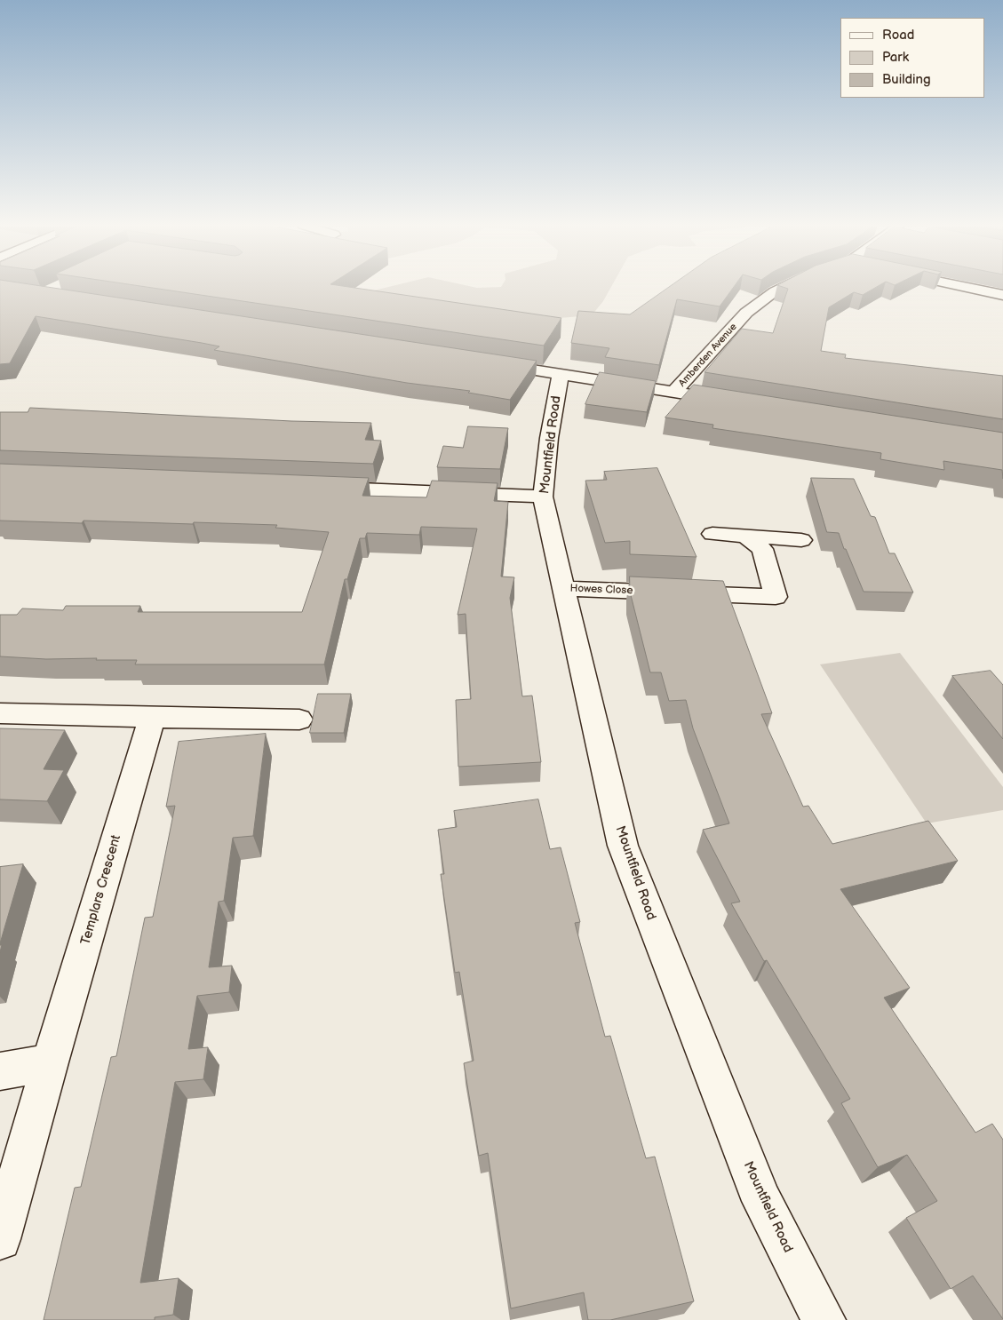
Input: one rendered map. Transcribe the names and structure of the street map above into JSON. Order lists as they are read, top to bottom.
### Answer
{
  "streets": {
    "street": [
      "Amberden Avenue",
      "Mountfield Road",
      "Howes Close",
      "Templars Crescent"
    ]
  },
  "crossings": [
    ["Mountfield Road", "Howes Close"]
  ],
  "legend": ["Road", "Park", "Building"]
}
